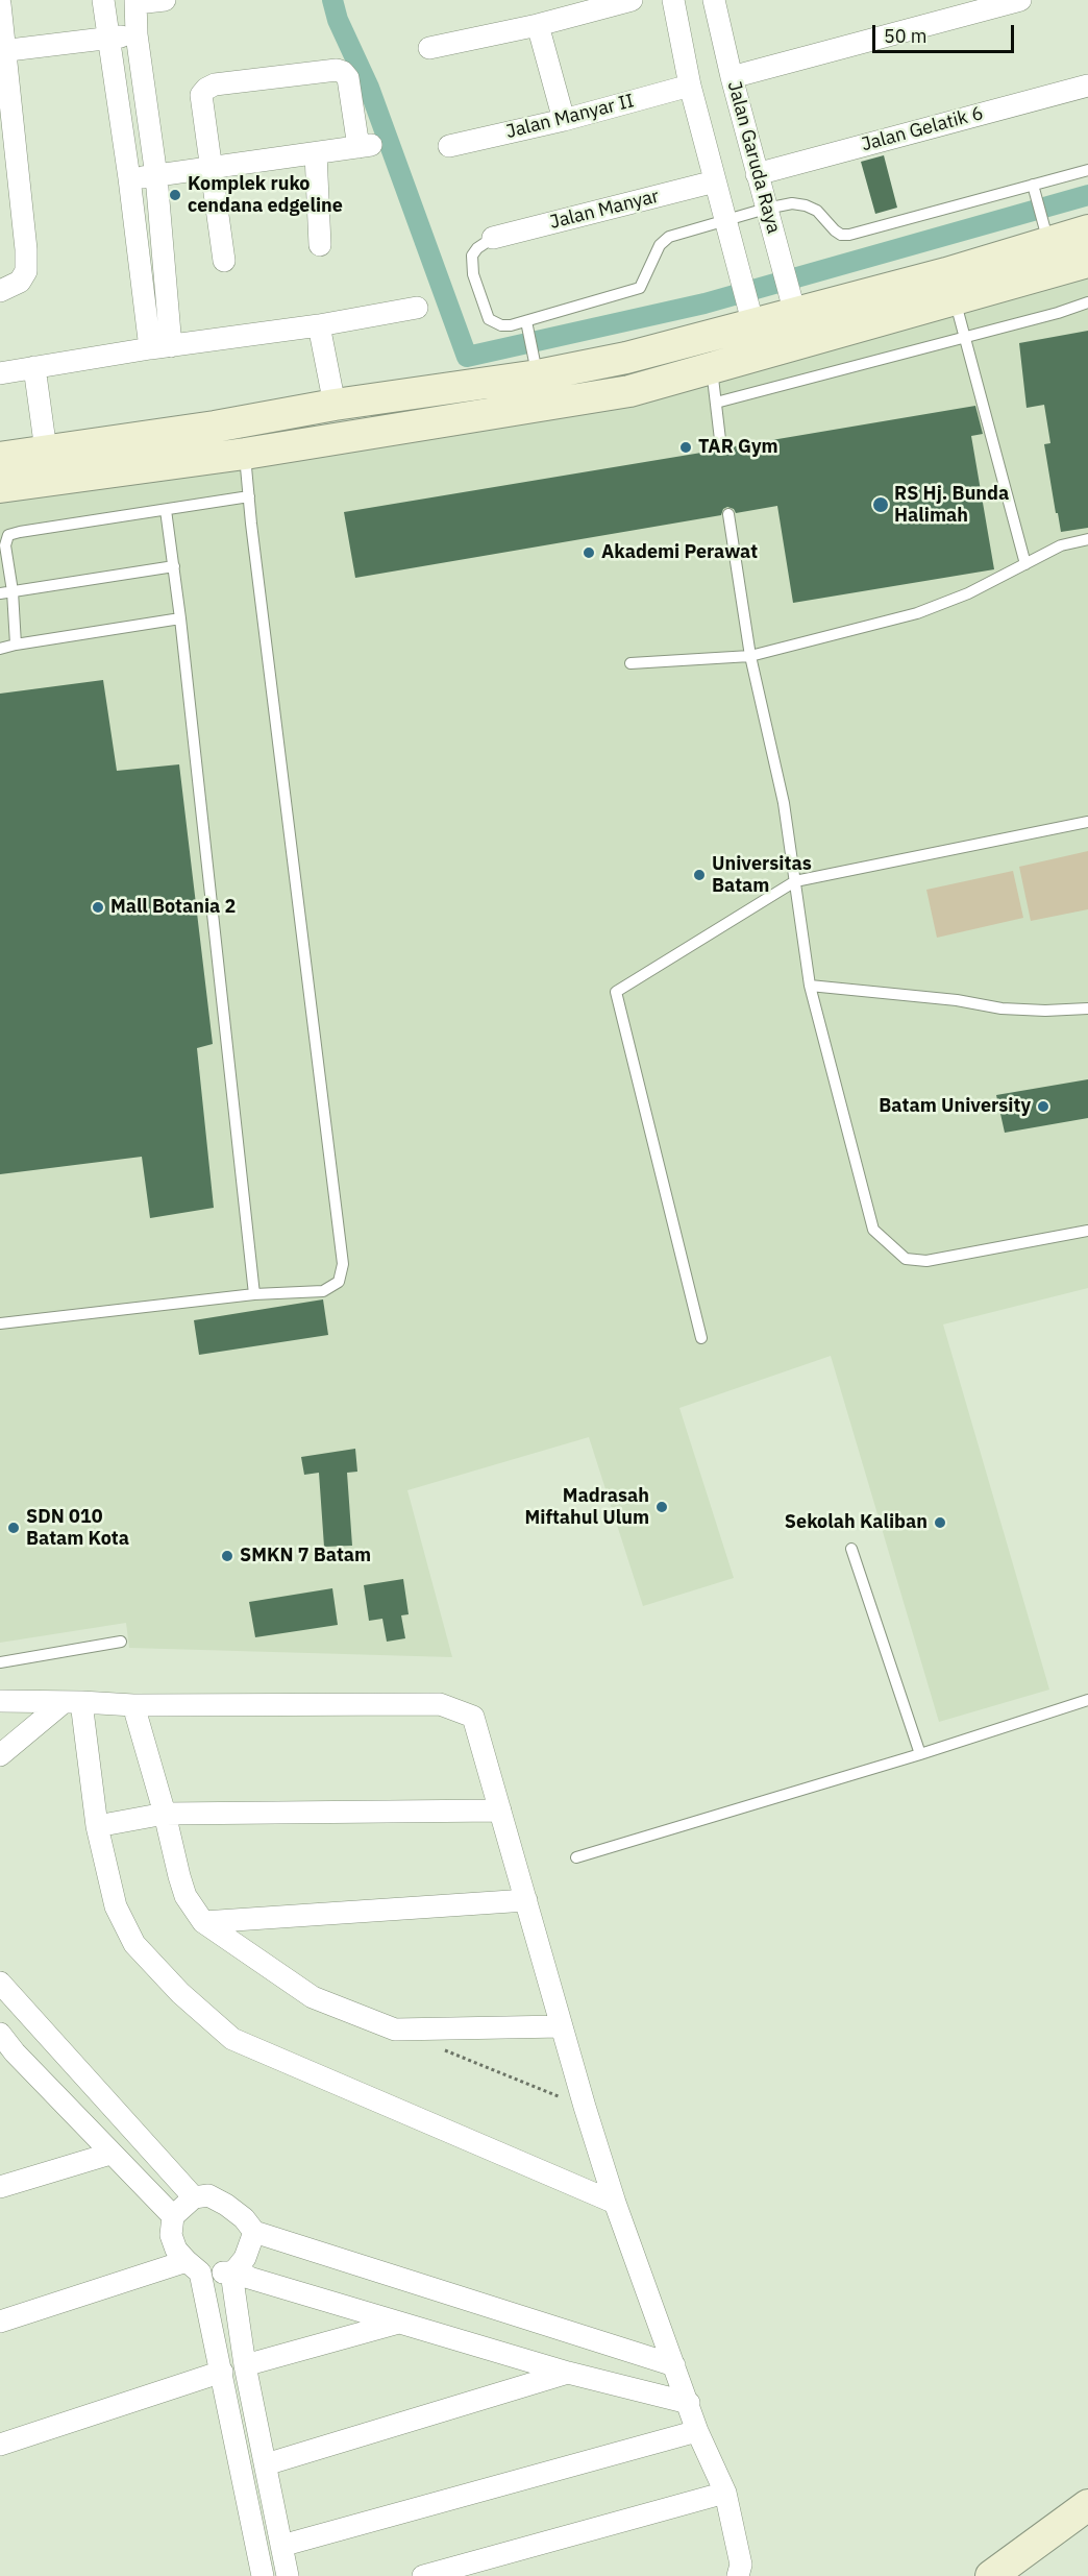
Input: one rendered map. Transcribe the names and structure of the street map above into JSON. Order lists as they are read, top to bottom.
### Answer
{
  "streets": {
    "street": [
      "Jalan Manyar II",
      "Jalan Gelatik 6",
      "Jalan Garuda Raya",
      "Jalan Manyar"
    ]
  },
  "crossings": [
    ["Jalan Gelatik 6", "Jalan Garuda Raya"]
  ],
  "places": [
    "Komplek ruko cendana edgeline",
    "TAR Gym",
    "RS Hj. Bunda Halimah",
    "Akademi Perawat",
    "Universitas Batam",
    "Mall Botania 2",
    "Batam University",
    "Madrasah Miftahul Ulum",
    "Sekolah Kaliban",
    "SDN 010 Batam Kota",
    "SMKN 7 Batam"
  ],
  "scale_bar": "50 m"
}
